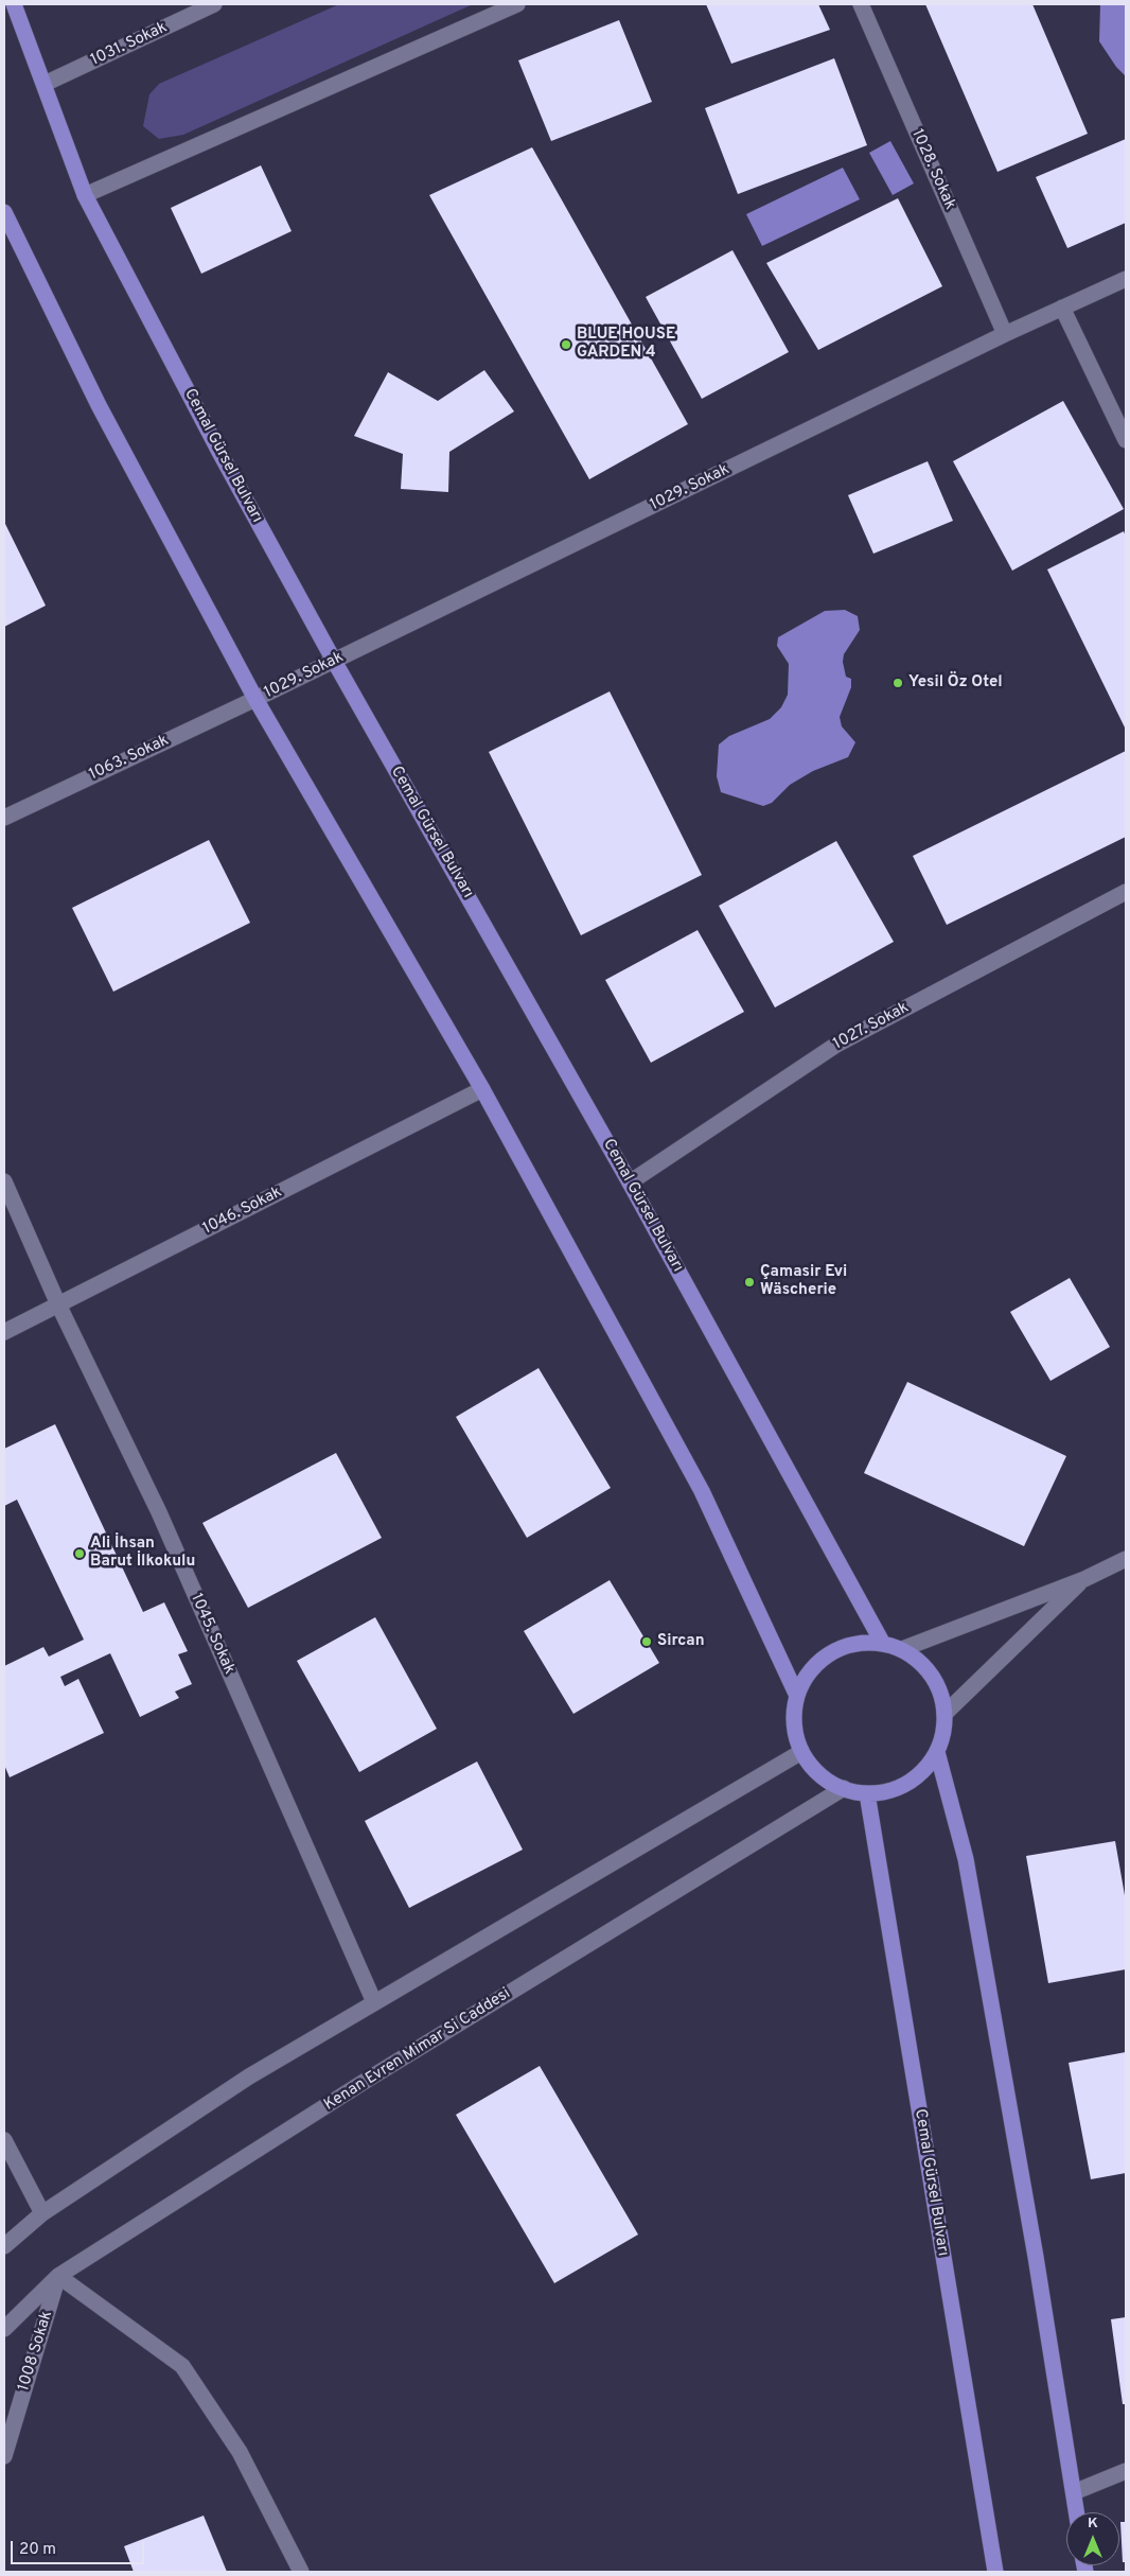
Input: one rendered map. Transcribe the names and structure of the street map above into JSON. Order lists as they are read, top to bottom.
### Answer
{
  "streets": {
    "main road": ["Cemal Gürsel Bulvarı"],
    "street": [
      "1031. Sokak",
      "1028. Sokak",
      "1029. Sokak",
      "1063. Sokak",
      "1027. Sokak",
      "1046. Sokak",
      "1045. Sokak",
      "Kenan Evren Mimar Si Caddesi",
      "1008 Sokak"
    ]
  },
  "crossings": [
    ["1031. Sokak", "Cemal Gürsel Bulvarı"],
    ["1028. Sokak", "1029. Sokak"],
    ["Cemal Gürsel Bulvarı", "1029. Sokak"],
    ["Cemal Gürsel Bulvarı", "1027. Sokak"],
    ["Cemal Gürsel Bulvarı", "Kenan Evren Mimar Si Caddesi"],
    ["1029. Sokak", "1063. Sokak"],
    ["1046. Sokak", "1045. Sokak"],
    ["Kenan Evren Mimar Si Caddesi", "1008 Sokak"]
  ],
  "places": [
    "BLUE HOUSE GARDEN 4",
    "Yesil Öz Otel",
    "Çamasir Evi Wäscherie",
    "Ali İhsan Barut İlkokulu",
    "Sircan"
  ],
  "scale_bar": "20 m",
  "north": "top"
}
